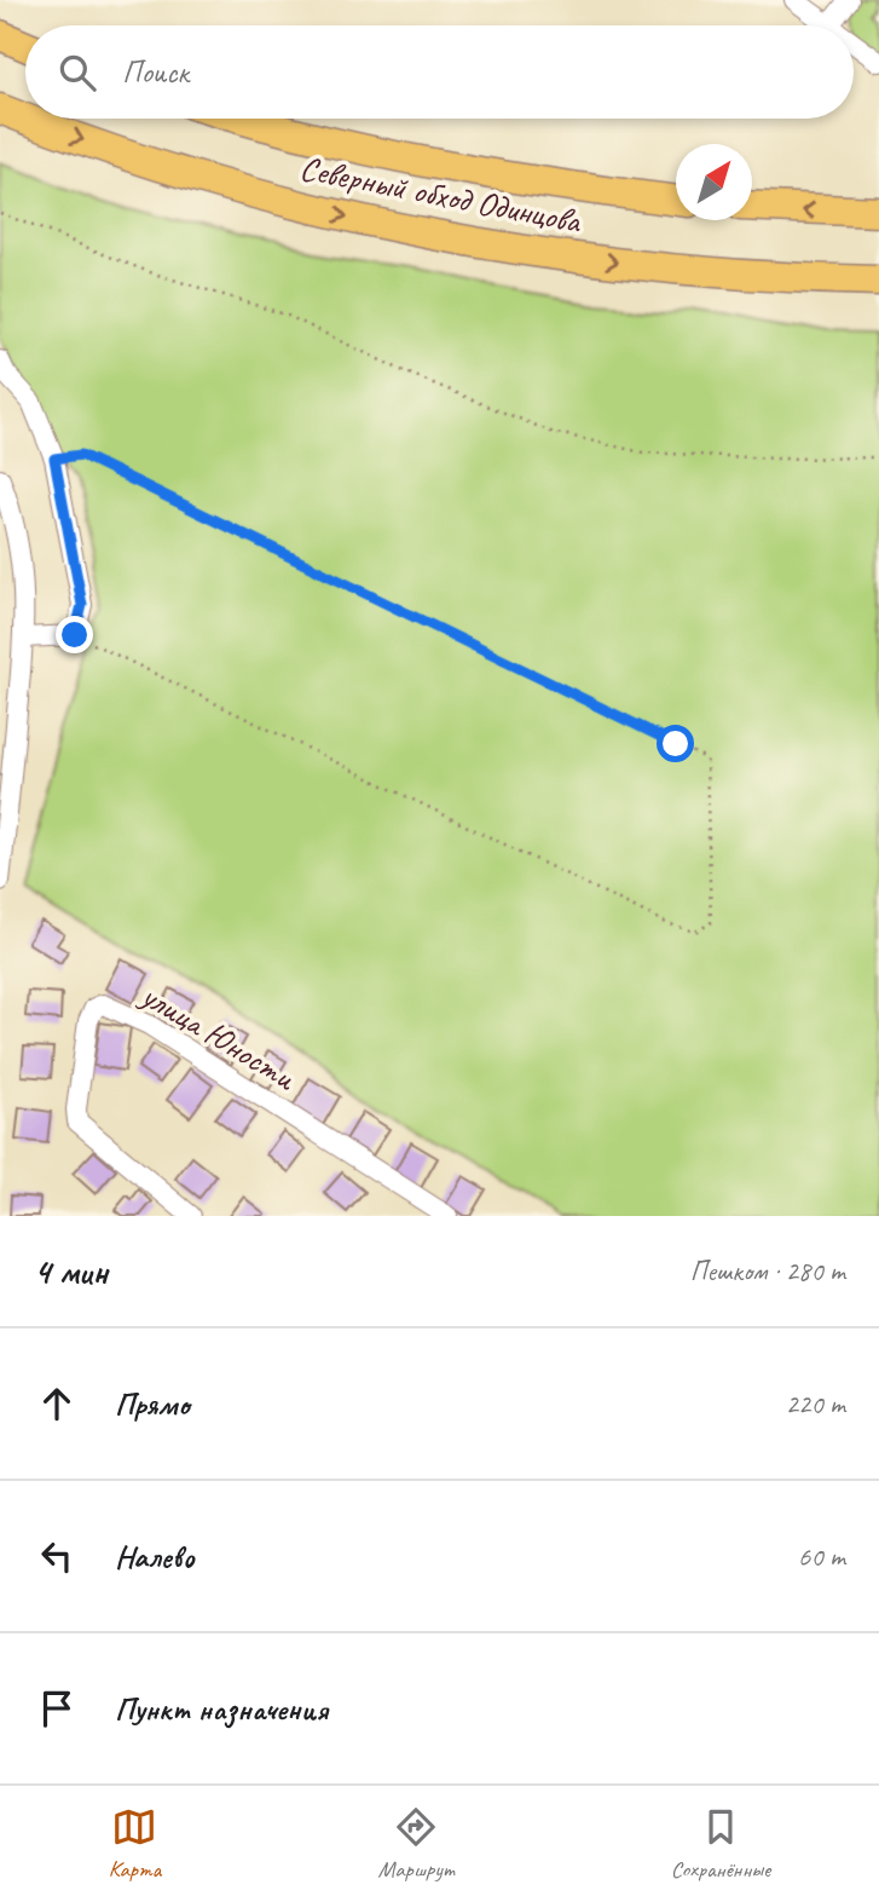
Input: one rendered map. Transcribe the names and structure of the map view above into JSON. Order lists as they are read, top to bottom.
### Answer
{
  "streets": {
    "highway": ["Северный обход Одинцова"],
    "street": ["улица Юности"]
  },
  "north": "top right",
  "page": {
    "search": "Поиск",
    "heading": ["4 мин", "Пешком · 280 m"],
    "list": [
      ["Прямо", "220 m"],
      ["Налево", "60 m"],
      "Пункт назначения"
    ],
    "nav": ["Карта", "Маршрут", "Сохранённые"]
  }
}
